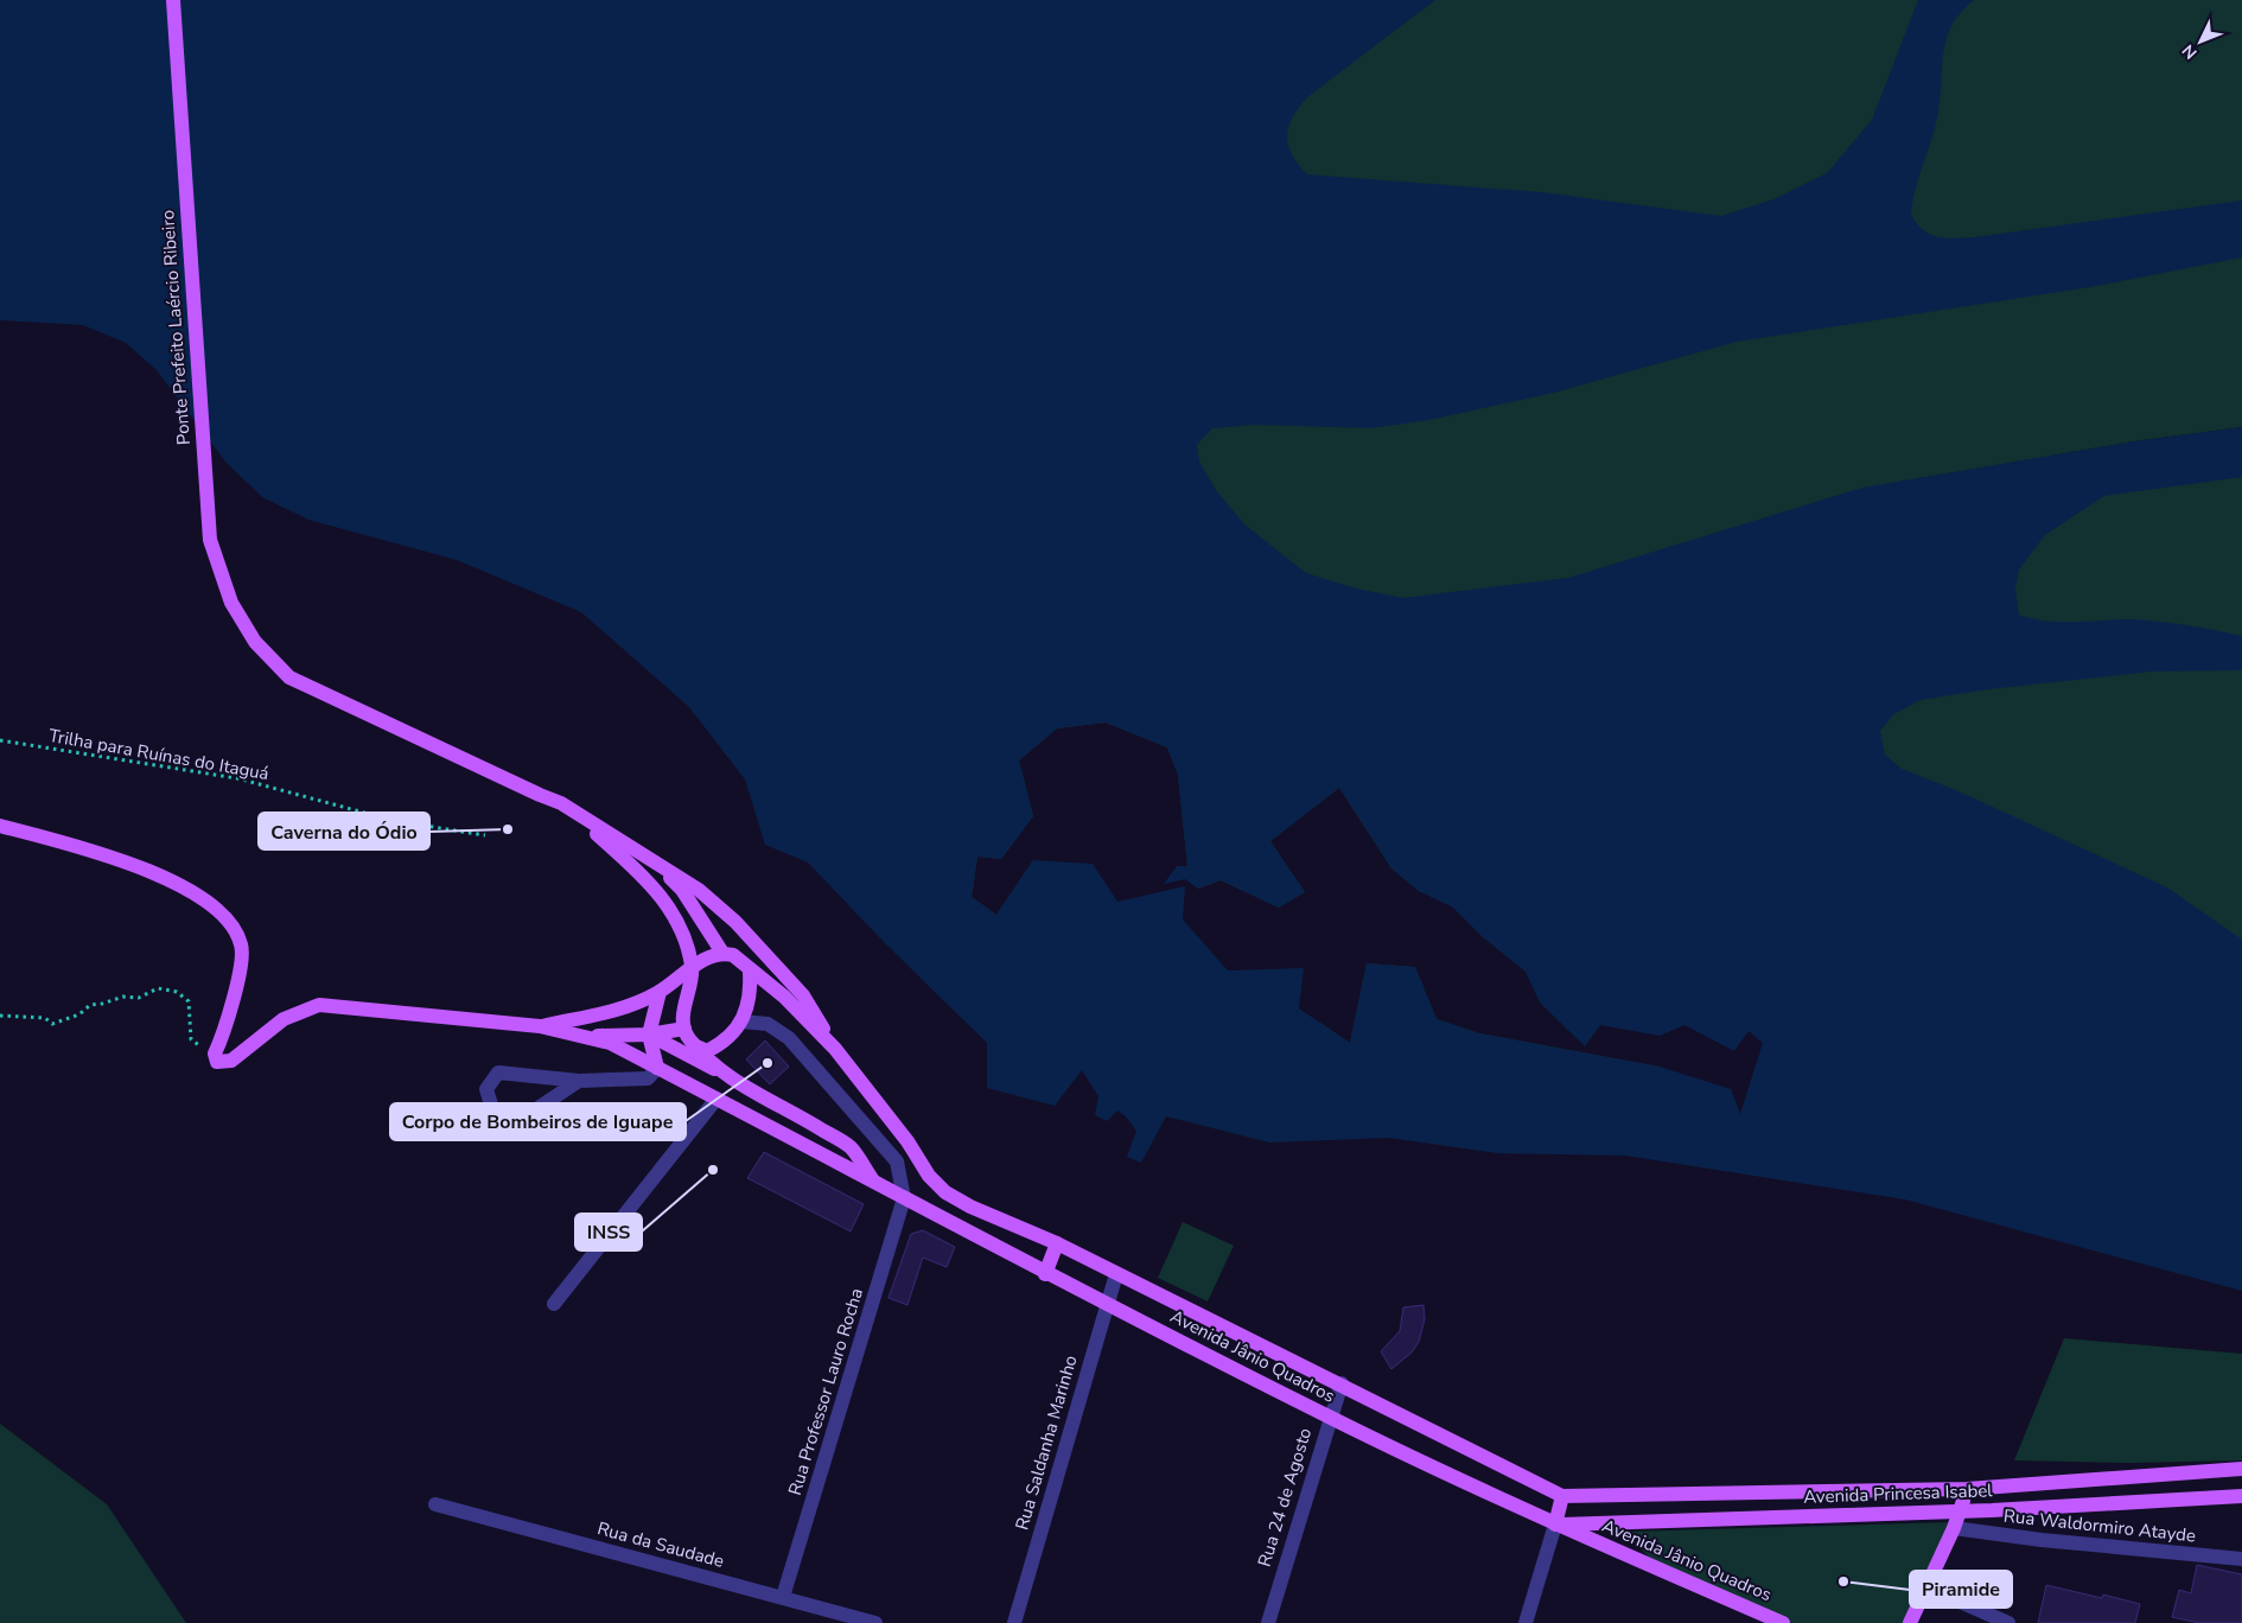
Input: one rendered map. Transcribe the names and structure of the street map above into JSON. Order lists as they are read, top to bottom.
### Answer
{
  "streets": {
    "main road": ["Ponte Prefeito Laércio Ribeiro", "Avenida Jânio Quadros", "Avenida Princesa Isabel"],
    "street": [
      "Rua Professor Lauro Rocha",
      "Rua Saldanha Marinho",
      "Rua 24 de Agosto",
      "Rua Waldormiro Atayde",
      "Rua da Saudade"
    ],
    "path": ["Trilha para Ruínas do Itaguá"]
  },
  "crossings": [
    ["Avenida Jânio Quadros", "Rua Professor Lauro Rocha"],
    ["Avenida Jânio Quadros", "Rua Saldanha Marinho"],
    ["Avenida Jânio Quadros", "Avenida Princesa Isabel"],
    ["Avenida Jânio Quadros", "Rua 24 de Agosto"],
    ["Rua Professor Lauro Rocha", "Rua da Saudade"]
  ],
  "places": [
    "Caverna do Ódio",
    "Corpo de Bombeiros de Iguape",
    "INSS",
    "Piramide"
  ],
  "north": "bottom left"
}
